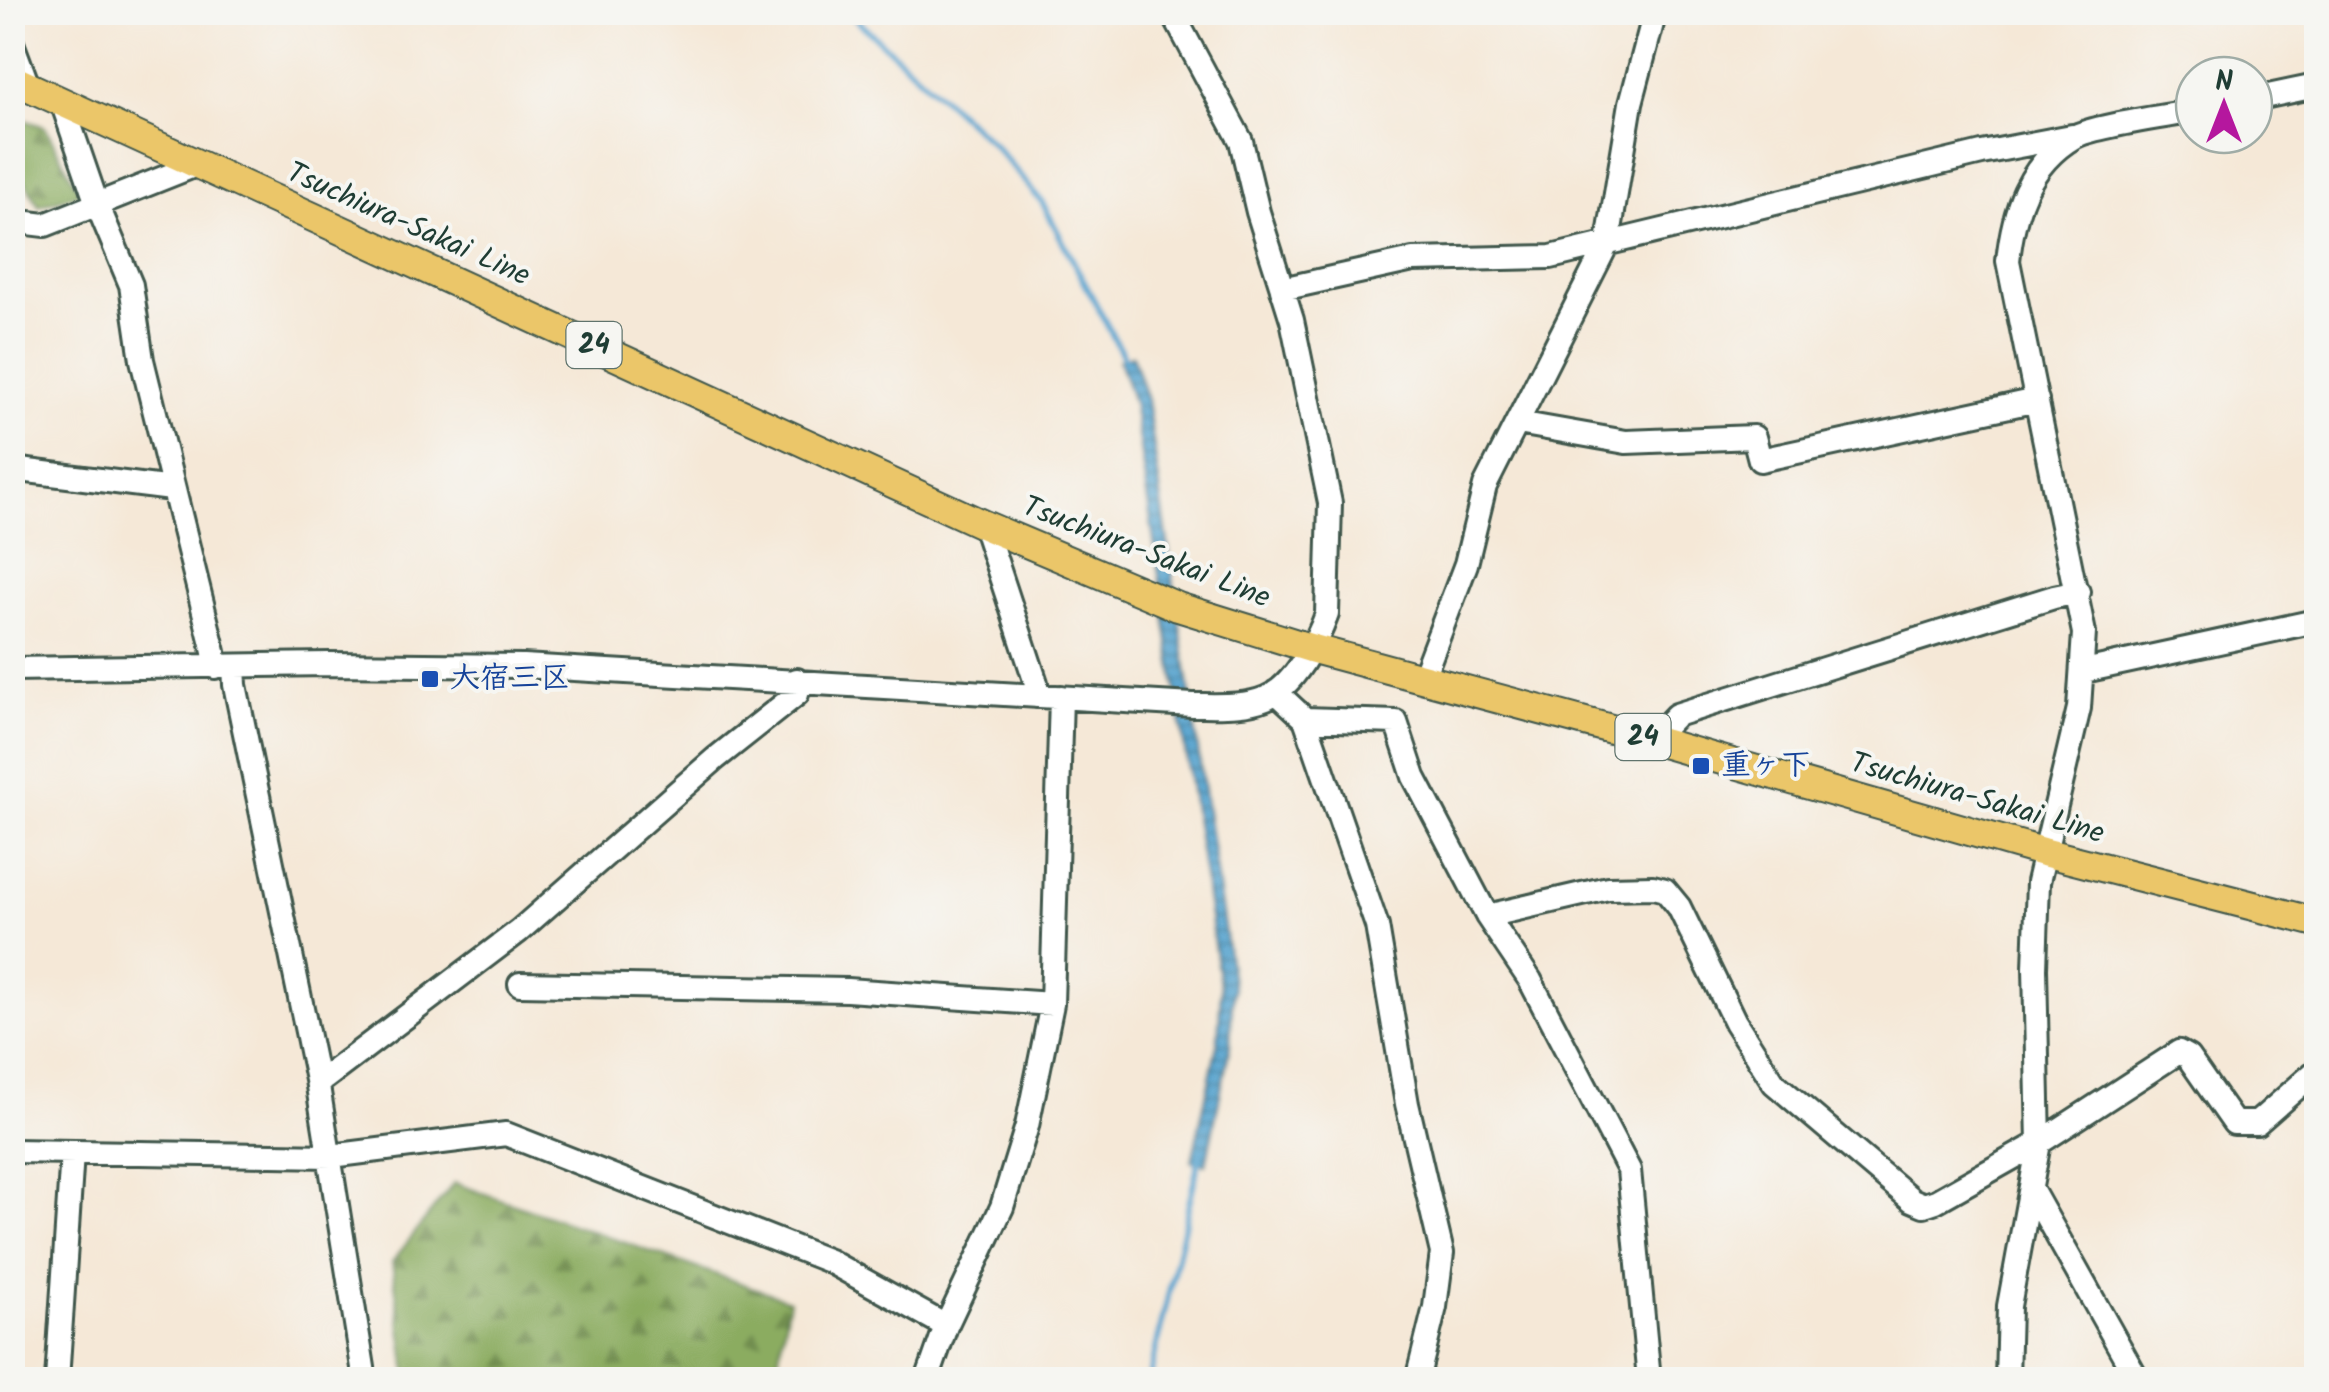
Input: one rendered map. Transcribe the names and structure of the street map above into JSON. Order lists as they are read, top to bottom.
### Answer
{
  "streets": {
    "main road": ["Tsuchiura-Sakai Line", "24"]
  },
  "places": {
    "transit": ["大宿三区", "重ヶ下"]
  },
  "north": "top"
}
